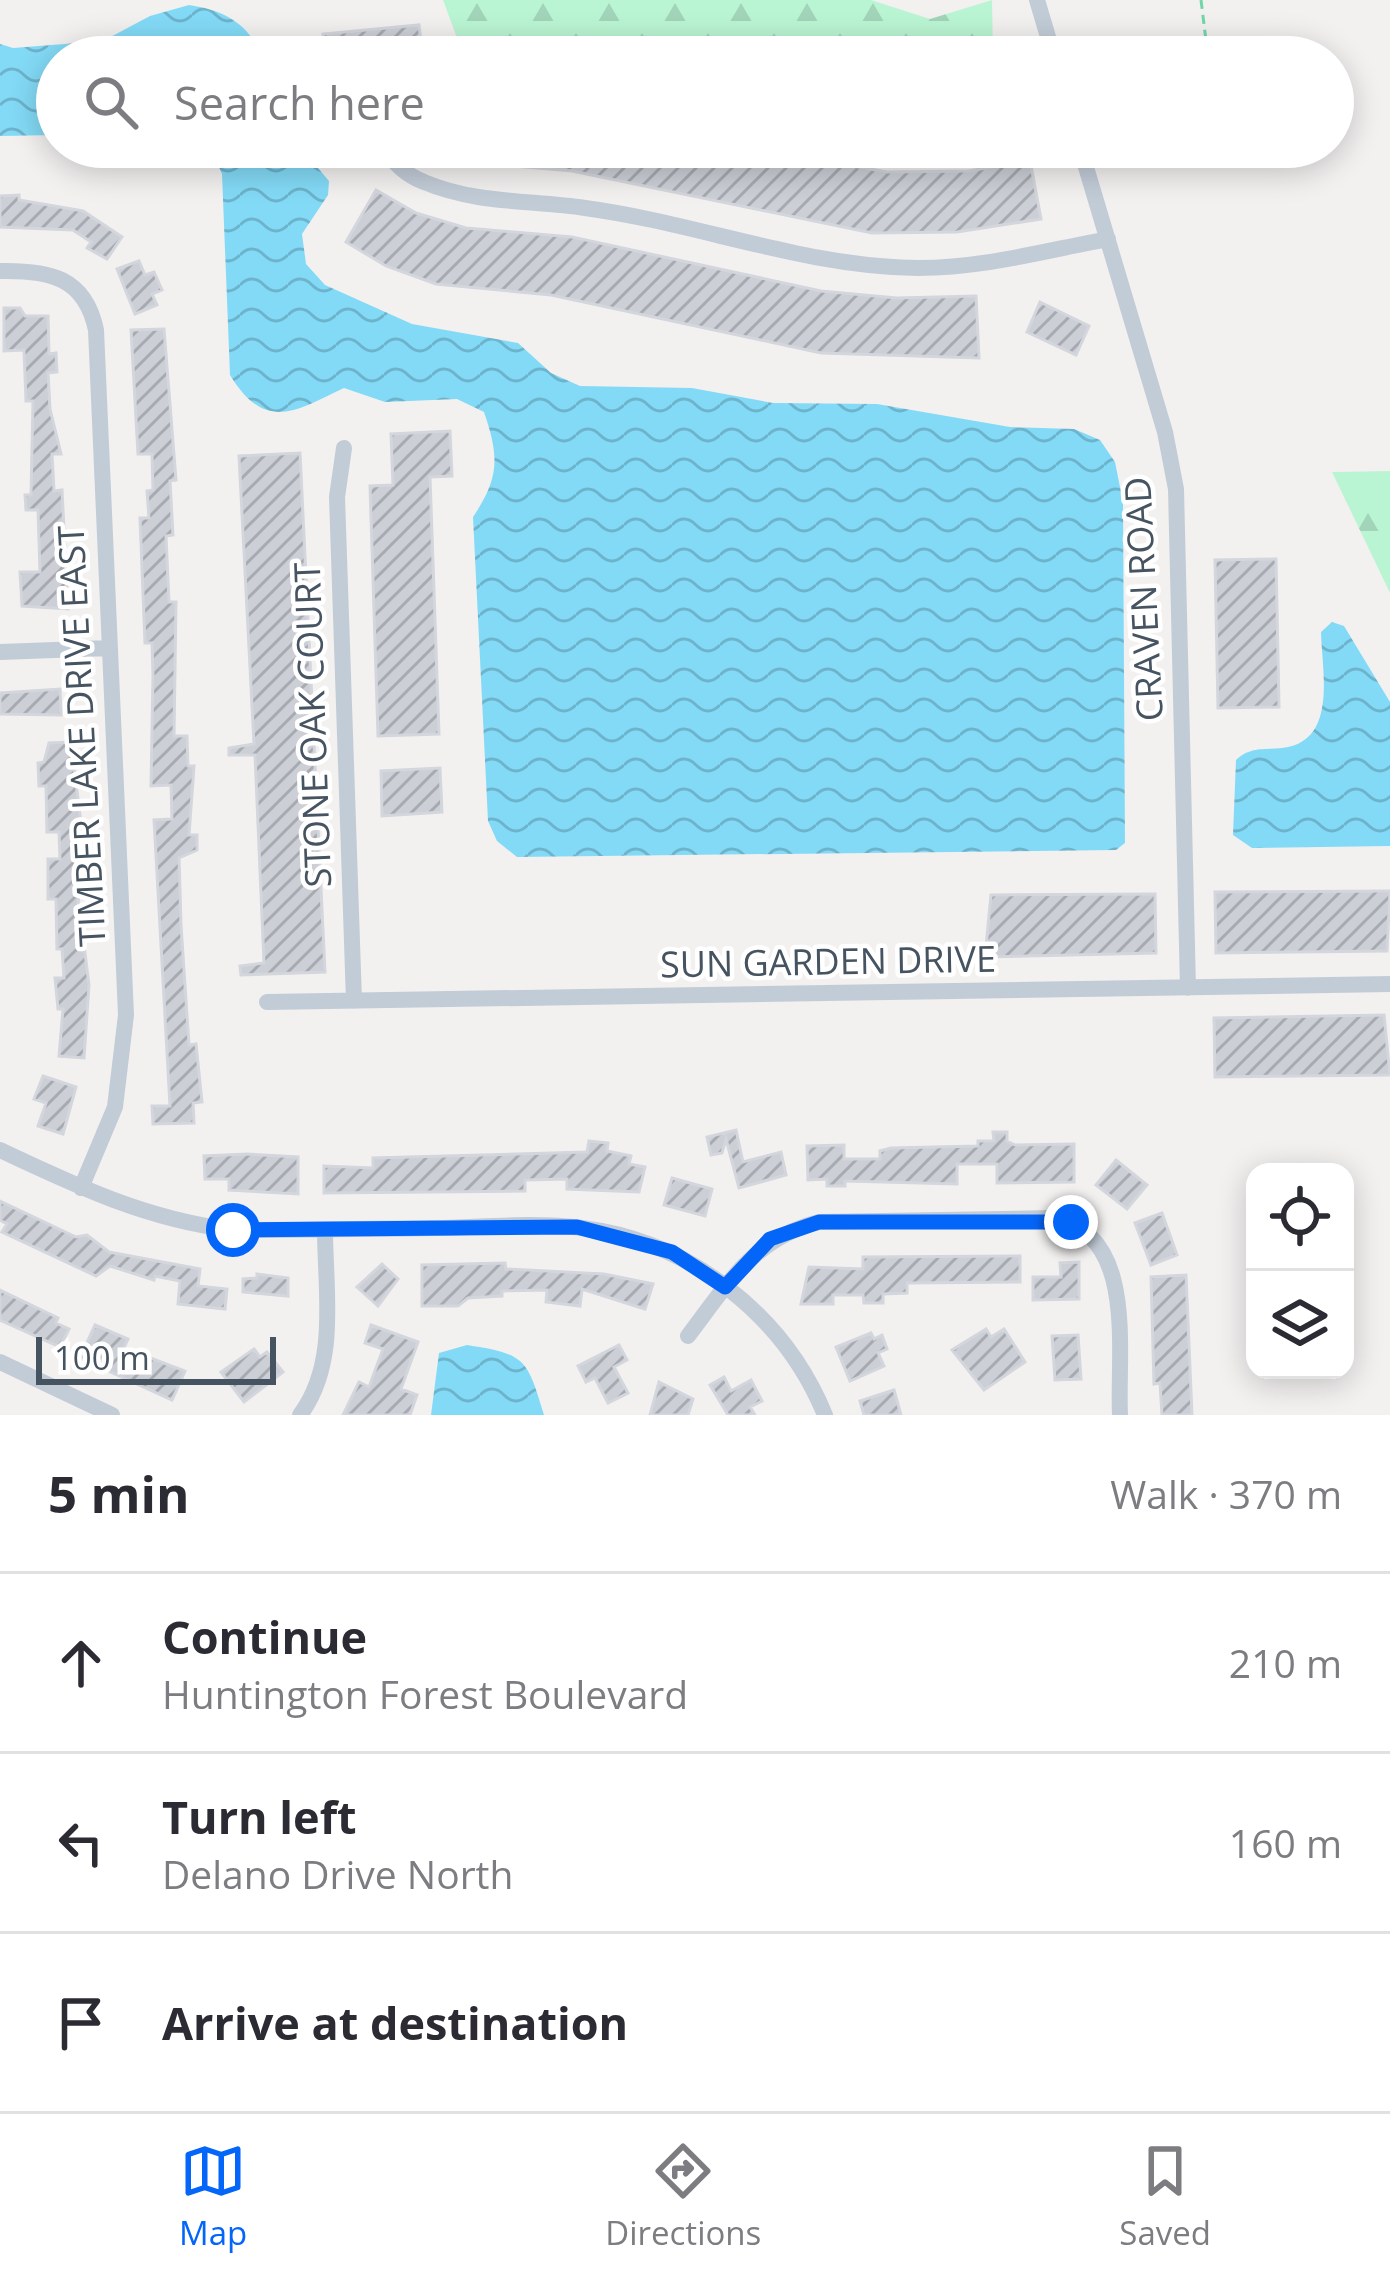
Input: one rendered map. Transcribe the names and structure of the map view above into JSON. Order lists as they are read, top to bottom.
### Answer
{
  "streets": {
    "street": [
      "CRAVEN ROAD",
      "STONE OAK COURT",
      "TIMBER LAKE DRIVE EAST",
      "SUN GARDEN DRIVE"
    ]
  },
  "crossings": [
    ["CRAVEN ROAD", "SUN GARDEN DRIVE"],
    ["STONE OAK COURT", "SUN GARDEN DRIVE"]
  ],
  "scale_bar": "100 m",
  "page": {
    "search": "Search here",
    "scale": "100 m",
    "heading": ["5 min", "Walk · 370 m"],
    "list": [
      ["Continue", "Huntington Forest Boulevard", "210 m"],
      ["Turn left", "Delano Drive North", "160 m"],
      "Arrive at destination"
    ],
    "nav": ["Map", "Directions", "Saved"]
  }
}
